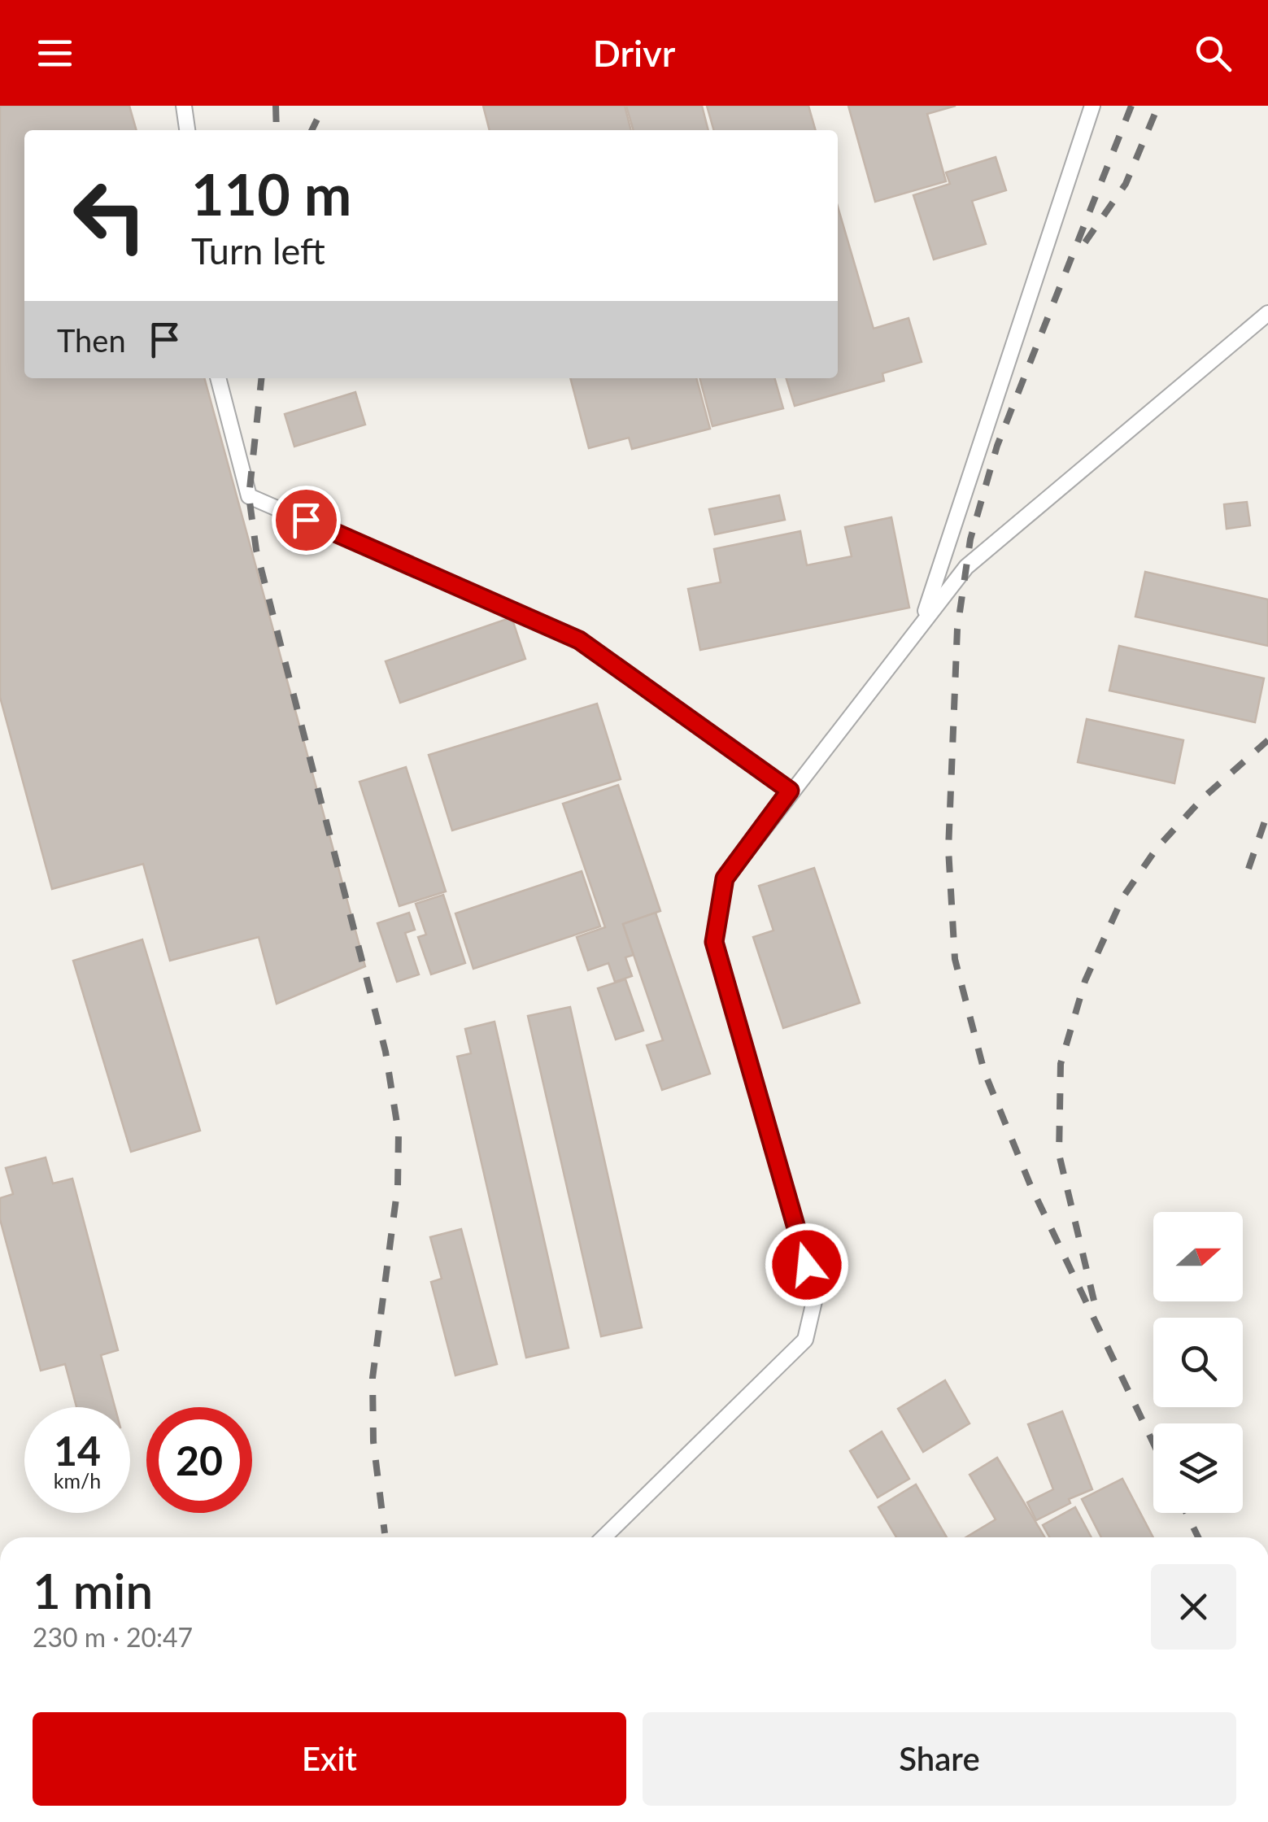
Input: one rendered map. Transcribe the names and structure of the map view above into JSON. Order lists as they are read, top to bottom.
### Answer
{
  "north": "right",
  "page": {
    "header": "Drivr",
    "turn": ["110 m", "Turn left"],
    "then": "Then",
    "speed": "14 km/h",
    "limit": "20",
    "heading": ["1 min", "230 m · 20:47"],
    "buttons": ["Exit", "Share"]
  }
}
